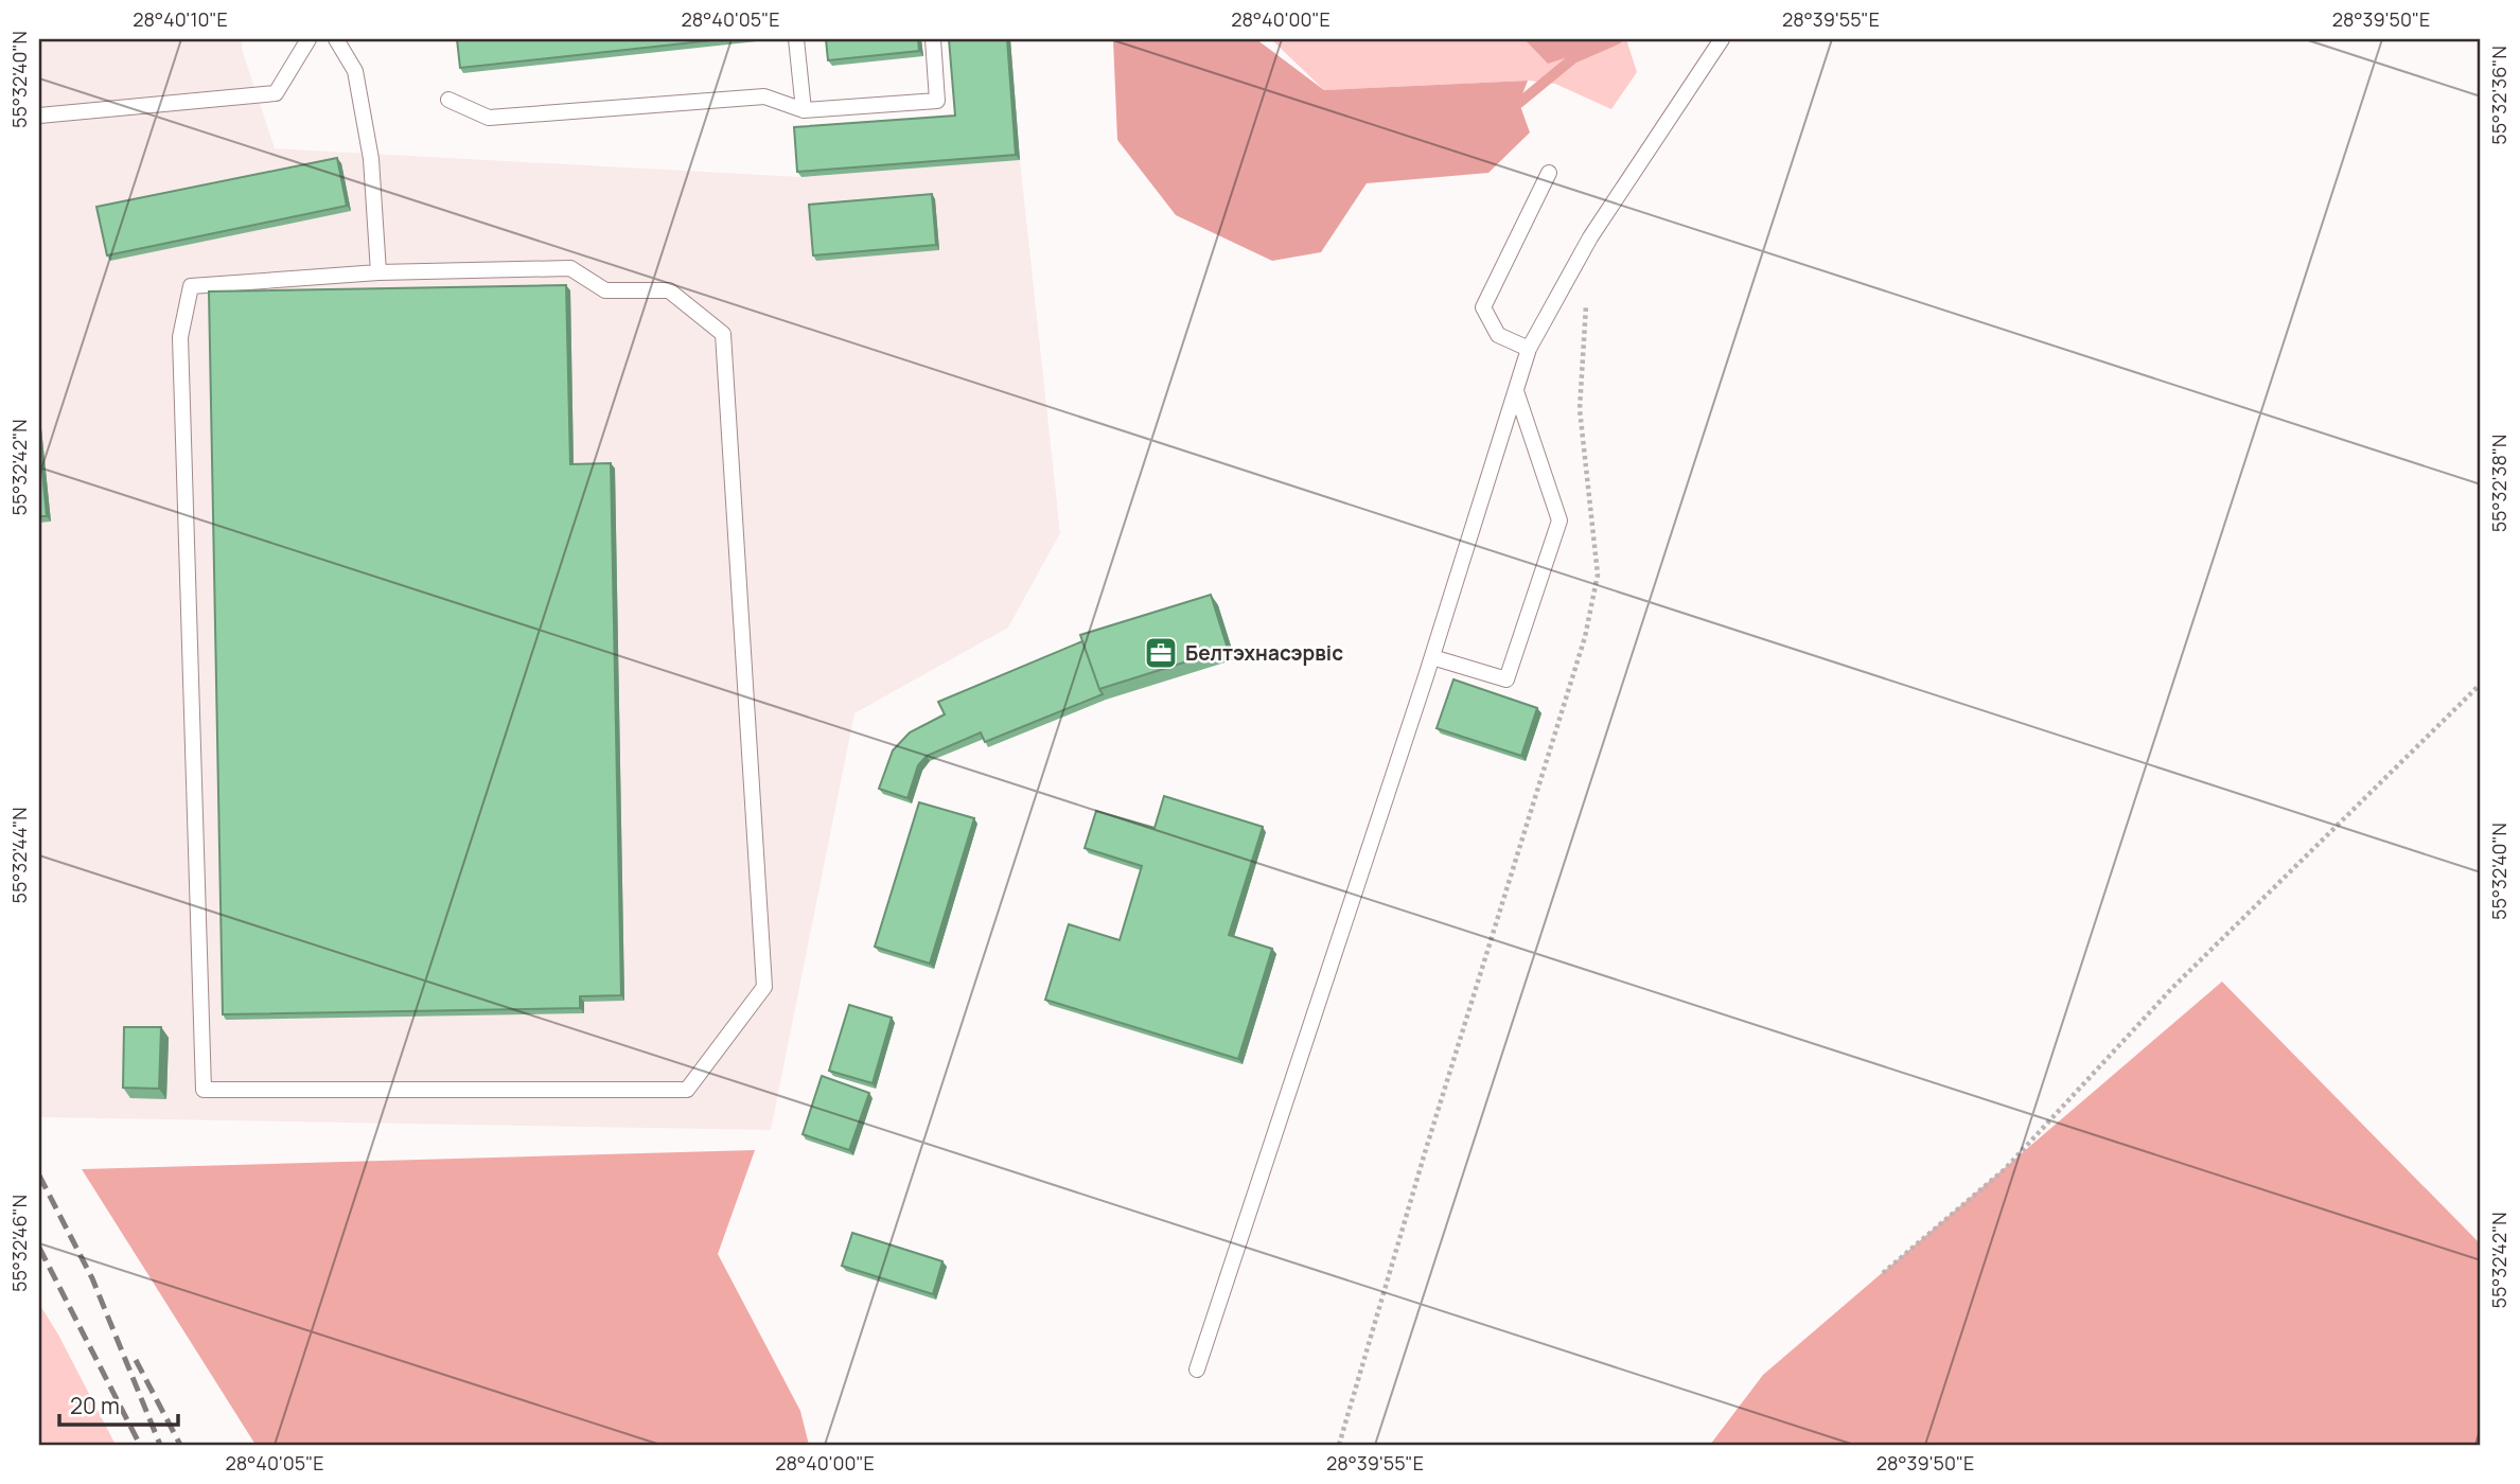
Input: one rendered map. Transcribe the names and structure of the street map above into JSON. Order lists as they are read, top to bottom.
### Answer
{
  "places": {
    "office": ["Белтэхнасэрвіс"]
  },
  "scale_bar": "20 m",
  "coordinates": [
    "28°40'10\"E",
    "28°40'05\"E",
    "28°40'00\"E",
    "28°39'55\"E",
    "28°39'50\"E",
    "55°32'40\"N",
    "55°32'36\"N",
    "55°32'42\"N",
    "55°32'38\"N",
    "55°32'44\"N",
    "55°32'46\"N"
  ]
}
